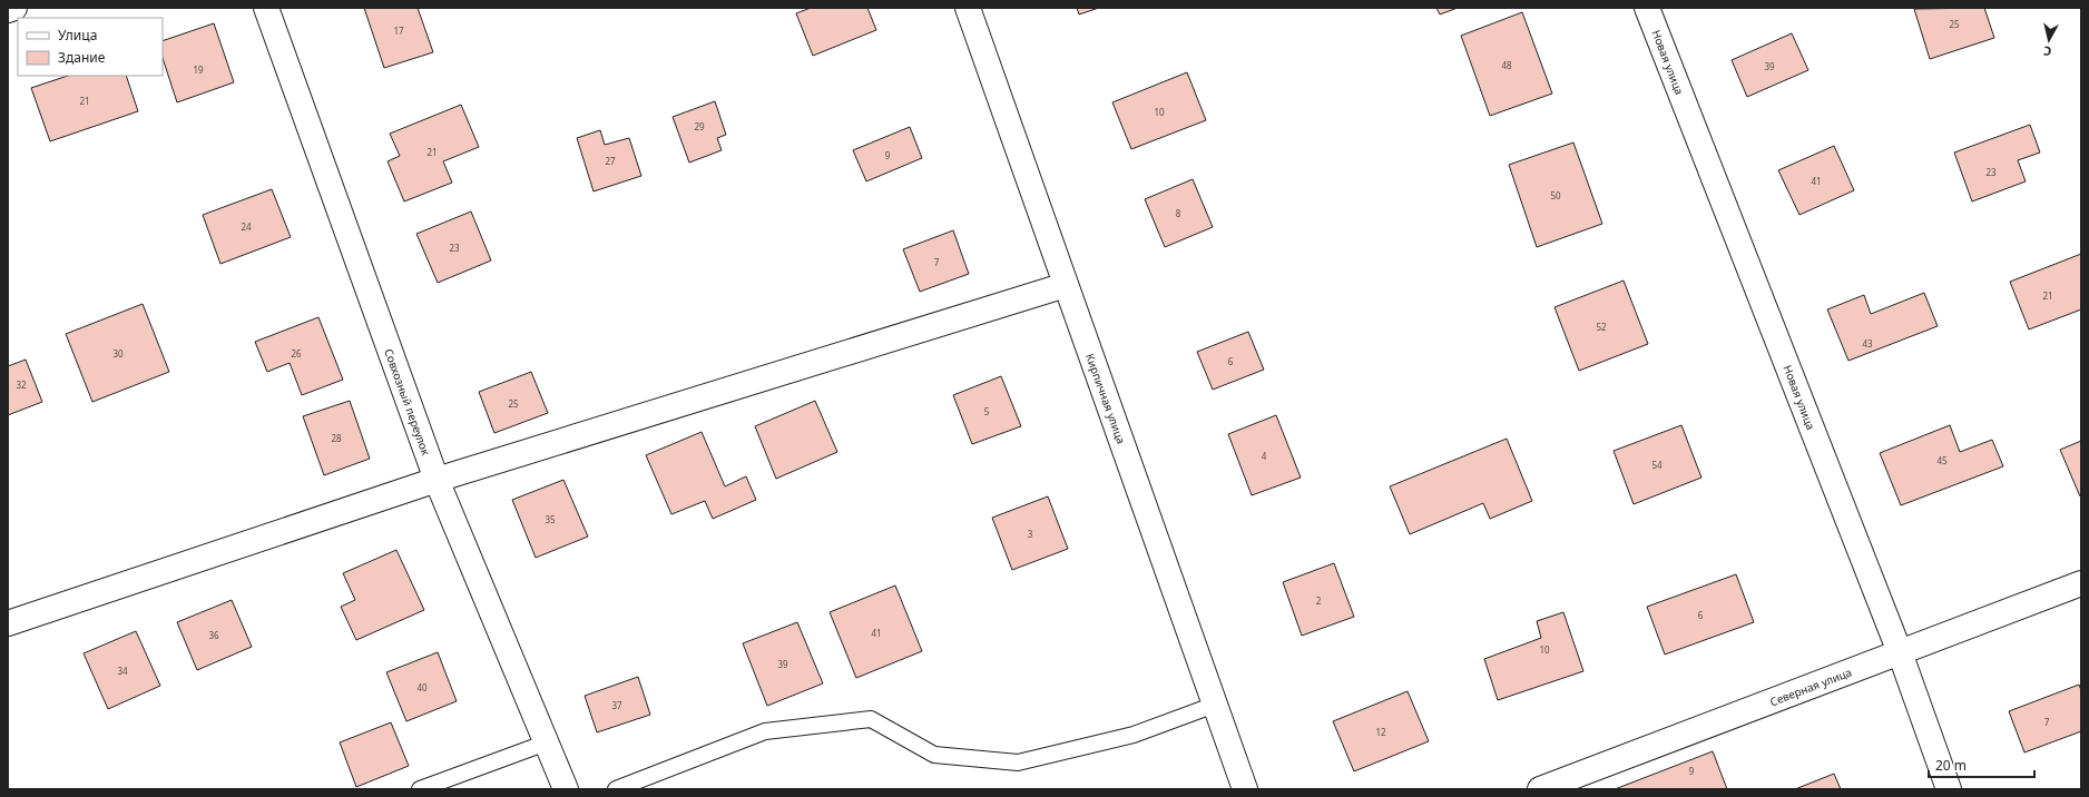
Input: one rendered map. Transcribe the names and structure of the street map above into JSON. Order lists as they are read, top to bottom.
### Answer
{
  "streets": {
    "street": [
      "Новая улица",
      "Кирпичная улица",
      "Совхозный переулок",
      "Северная улица"
    ]
  },
  "crossings": [
    ["Новая улица", "Северная улица"]
  ],
  "house_numbers": [
    "25",
    "17",
    "48",
    "39",
    "19",
    "21",
    "10",
    "29",
    "21",
    "9",
    "27",
    "23",
    "41",
    "50",
    "8",
    "24",
    "23",
    "7",
    "21",
    "52",
    "43",
    "30",
    "26",
    "6",
    "32",
    "25",
    "5",
    "28",
    "4",
    "45",
    "54",
    "35",
    "3",
    "2",
    "6",
    "41",
    "36",
    "10",
    "39",
    "34",
    "40",
    "37",
    "7",
    "12",
    "9"
  ],
  "legend": ["Улица", "Здание"],
  "scale_bar": "20 m",
  "north": "bottom"
}
